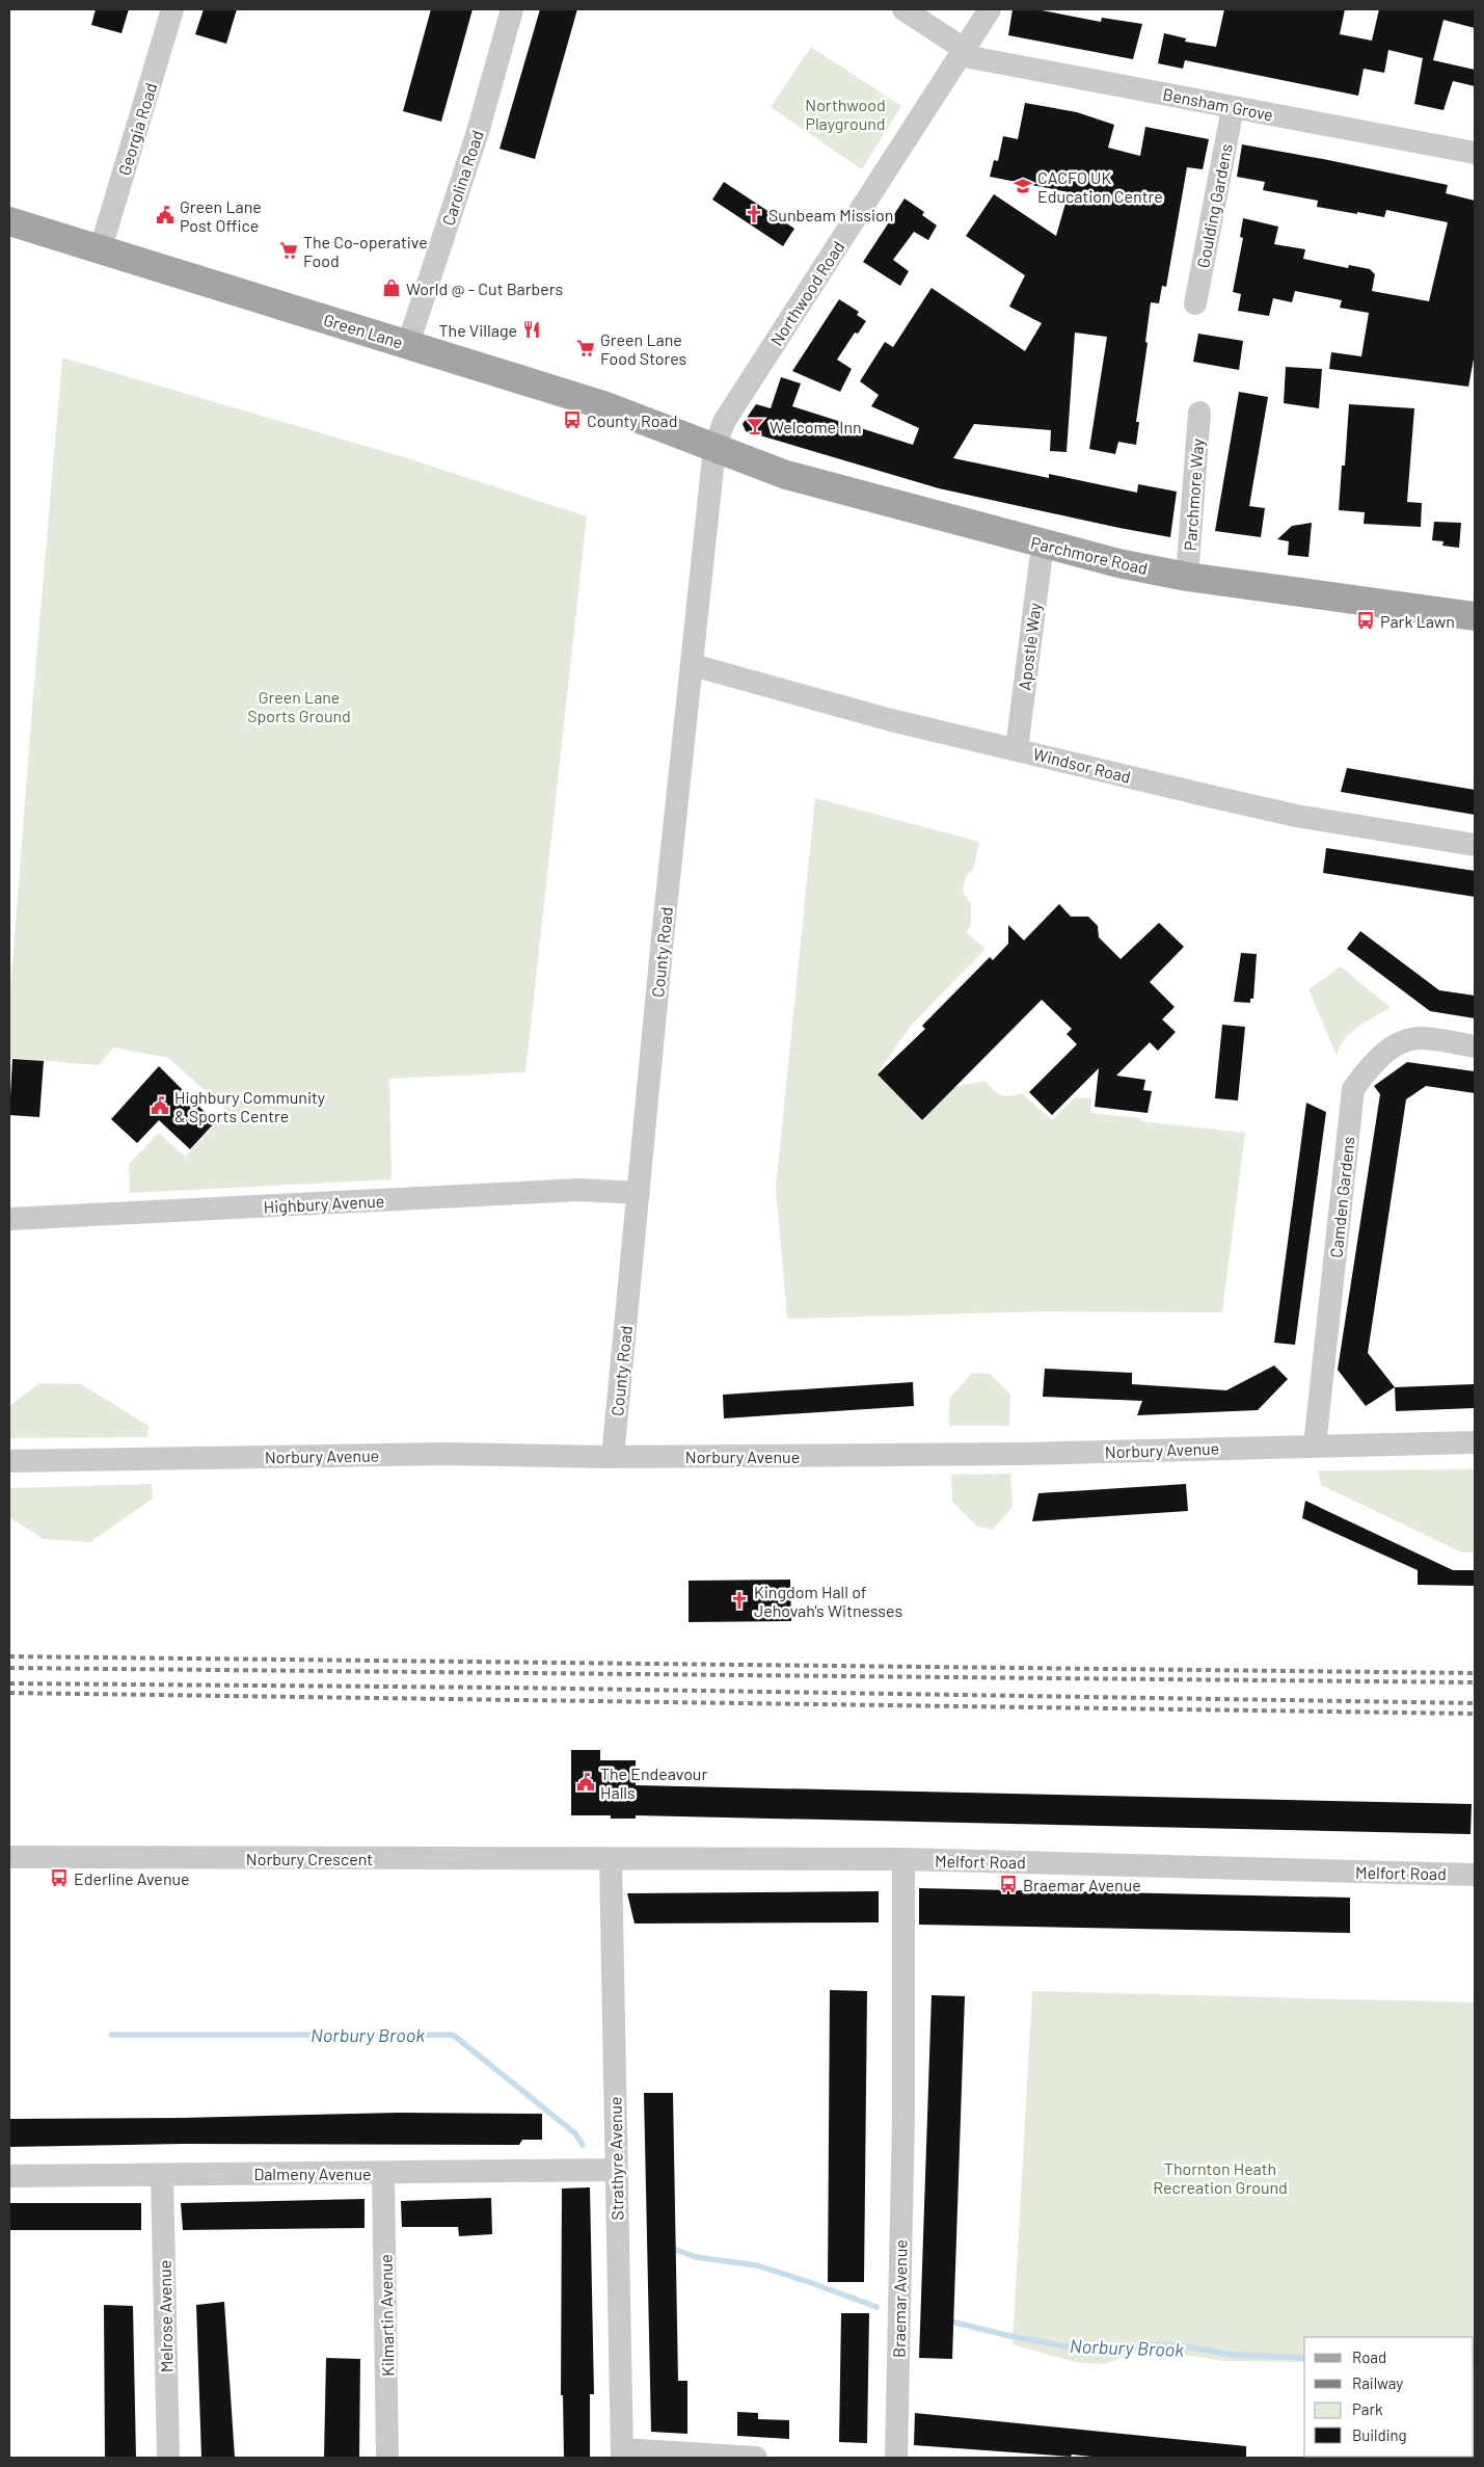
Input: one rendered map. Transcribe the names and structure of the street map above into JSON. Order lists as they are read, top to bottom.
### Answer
{
  "streets": {
    "main road": ["Green Lane", "Parchmore Road"],
    "street": [
      "Bensham Grove",
      "Georgia Road",
      "Carolina Road",
      "Goulding Gardens",
      "Northwood Road",
      "Parchmore Way",
      "Apostle Way",
      "Windsor Road",
      "County Road",
      "Camden Gardens",
      "Highbury Avenue",
      "Norbury Avenue",
      "Norbury Crescent",
      "Melfort Road",
      "Strathyre Avenue",
      "Dalmeny Avenue",
      "Braemar Avenue",
      "Kilmartin Avenue",
      "Melrose Avenue"
    ]
  },
  "crossings": [
    ["Bensham Grove", "Goulding Gardens"],
    ["Bensham Grove", "Northwood Road"],
    ["Georgia Road", "Green Lane"],
    ["Carolina Road", "Green Lane"],
    ["Northwood Road", "Green Lane"],
    ["Northwood Road", "Parchmore Road"],
    ["Northwood Road", "County Road"],
    ["Green Lane", "Parchmore Road"],
    ["Green Lane", "County Road"],
    ["Parchmore Way", "Parchmore Road"],
    ["Parchmore Road", "Apostle Way"],
    ["Parchmore Road", "County Road"],
    ["Apostle Way", "Windsor Road"],
    ["Windsor Road", "County Road"],
    ["County Road", "Highbury Avenue"],
    ["County Road", "Norbury Avenue"],
    ["Camden Gardens", "Norbury Avenue"],
    ["Norbury Crescent", "Melfort Road"],
    ["Norbury Crescent", "Strathyre Avenue"],
    ["Melfort Road", "Strathyre Avenue"],
    ["Melfort Road", "Braemar Avenue"],
    ["Strathyre Avenue", "Dalmeny Avenue"],
    ["Dalmeny Avenue", "Kilmartin Avenue"],
    ["Dalmeny Avenue", "Melrose Avenue"]
  ],
  "water": ["Norbury Brook"],
  "parks": ["Northwood Playground", "Green Lane Sports Ground", "Thornton Heath Recreation Ground"],
  "places": {
    "school or university": ["CACFO UK Education Centre"],
    "church": ["Sunbeam Mission", "Kingdom Hall of Jehovah's Witnesses"],
    "public building": ["Green Lane Post Office", "Highbury Community & Sports Centre", "The Endeavour Halls"],
    "supermarket": ["The Co-operative Food", "Green Lane Food Stores"],
    "shop": ["World @ - Cut Barbers"],
    "restaurant": ["The Village"],
    "bus stop": [
      "County Road",
      "Park Lawn",
      "Ederline Avenue",
      "Braemar Avenue"
    ],
    "bar": ["Welcome Inn"]
  },
  "legend": [
    "Road",
    "Railway",
    "Park",
    "Building"
  ]
}
